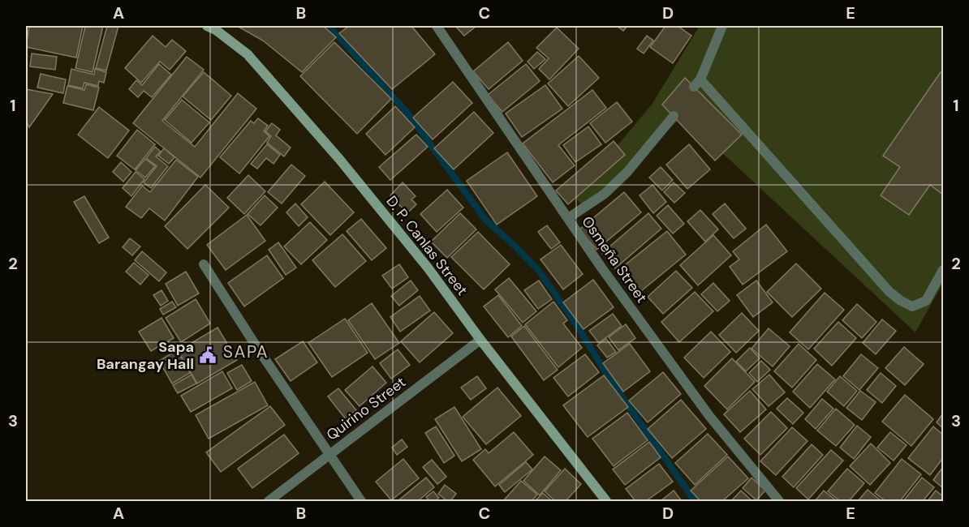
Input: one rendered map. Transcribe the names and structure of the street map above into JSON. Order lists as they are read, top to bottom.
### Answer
{
  "streets": {
    "main road": ["D. P. Canlas Street"],
    "street": ["Osmeña Street", "Quirino Street"]
  },
  "crossings": [
    ["D. P. Canlas Street", "Quirino Street"]
  ],
  "districts": ["SAPA"],
  "places": {
    "public building": ["Sapa Barangay Hall"]
  },
  "grid": {
    "columns": [
      "A",
      "B",
      "C",
      "D",
      "E"
    ],
    "rows": ["1", "2", "3"]
  }
}
